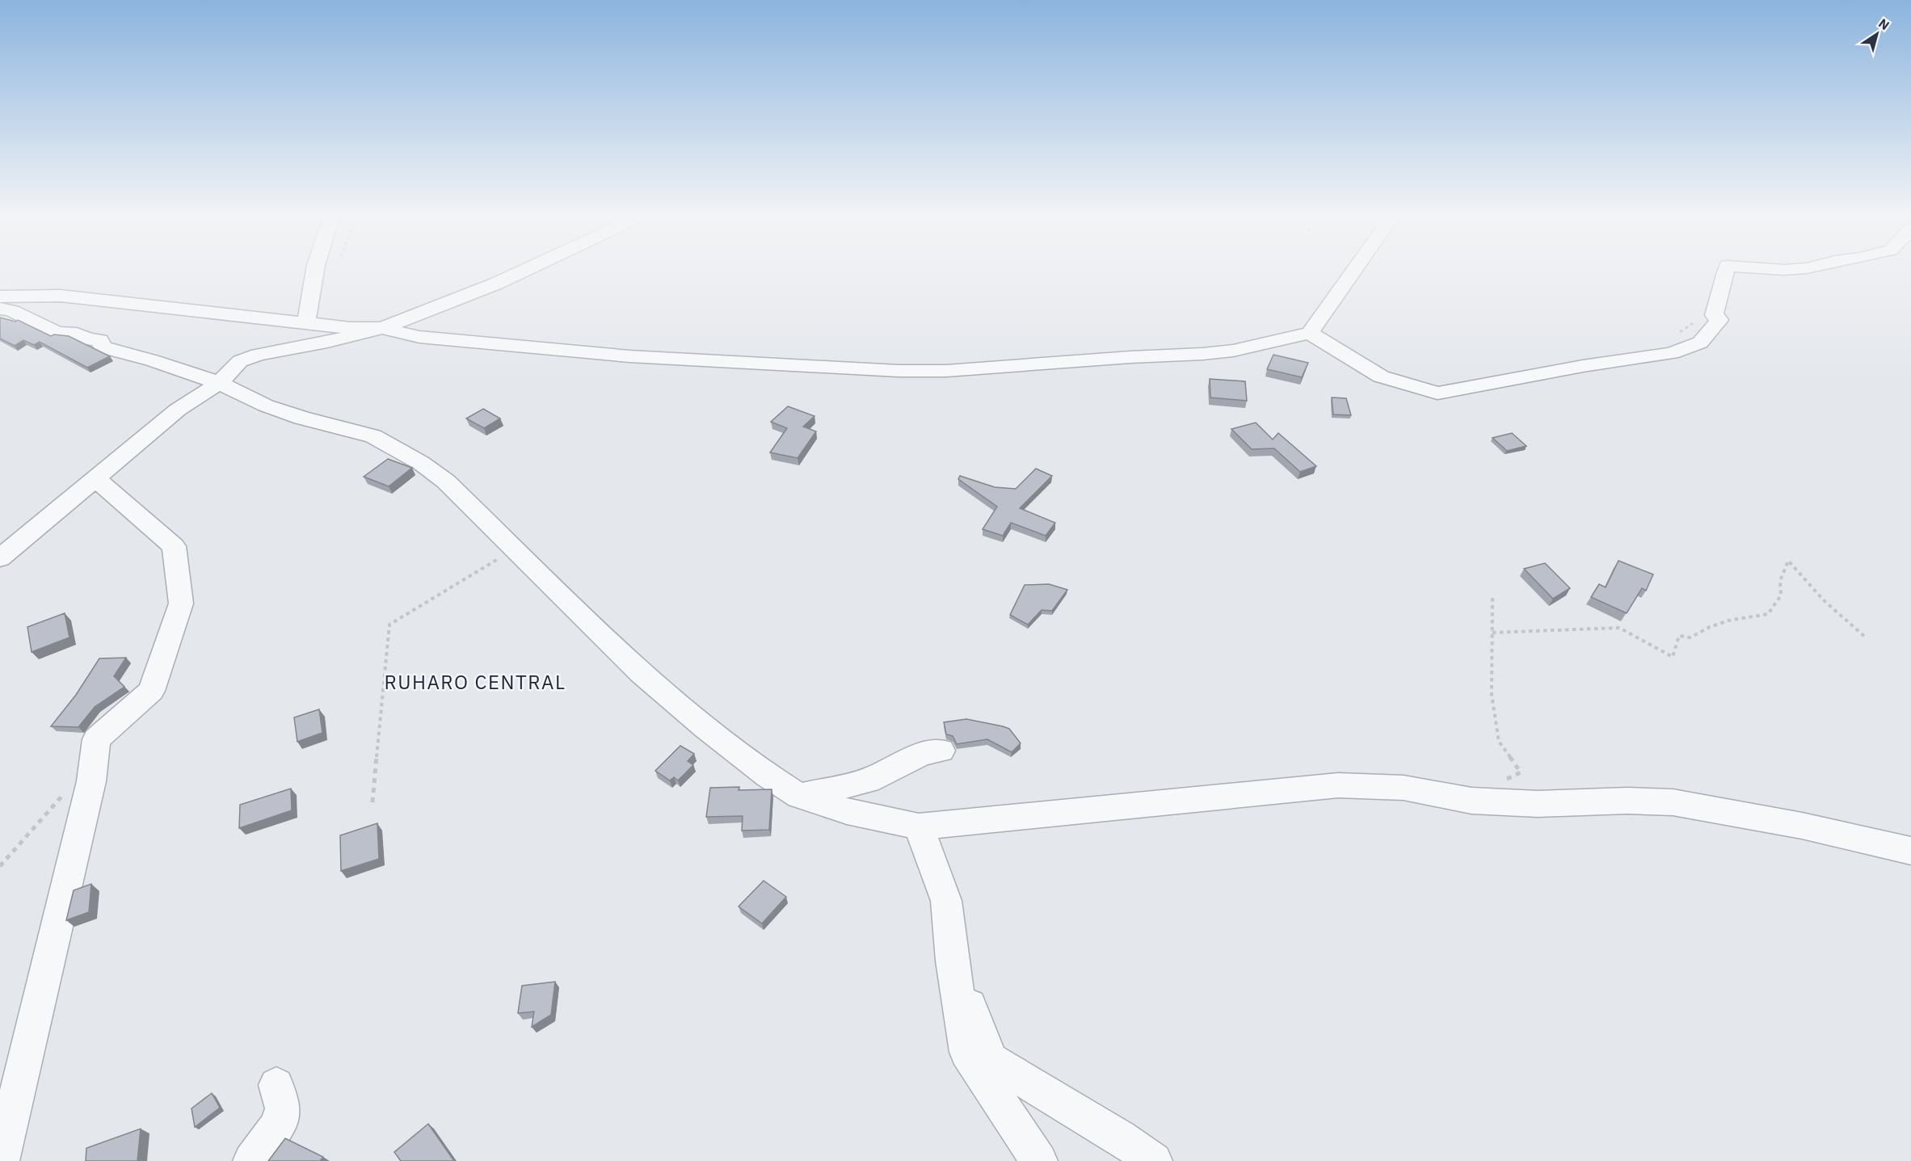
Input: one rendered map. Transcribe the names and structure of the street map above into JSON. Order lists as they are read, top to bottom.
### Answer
{
  "districts": ["RUHARO CENTRAL"],
  "north": "top right"
}
